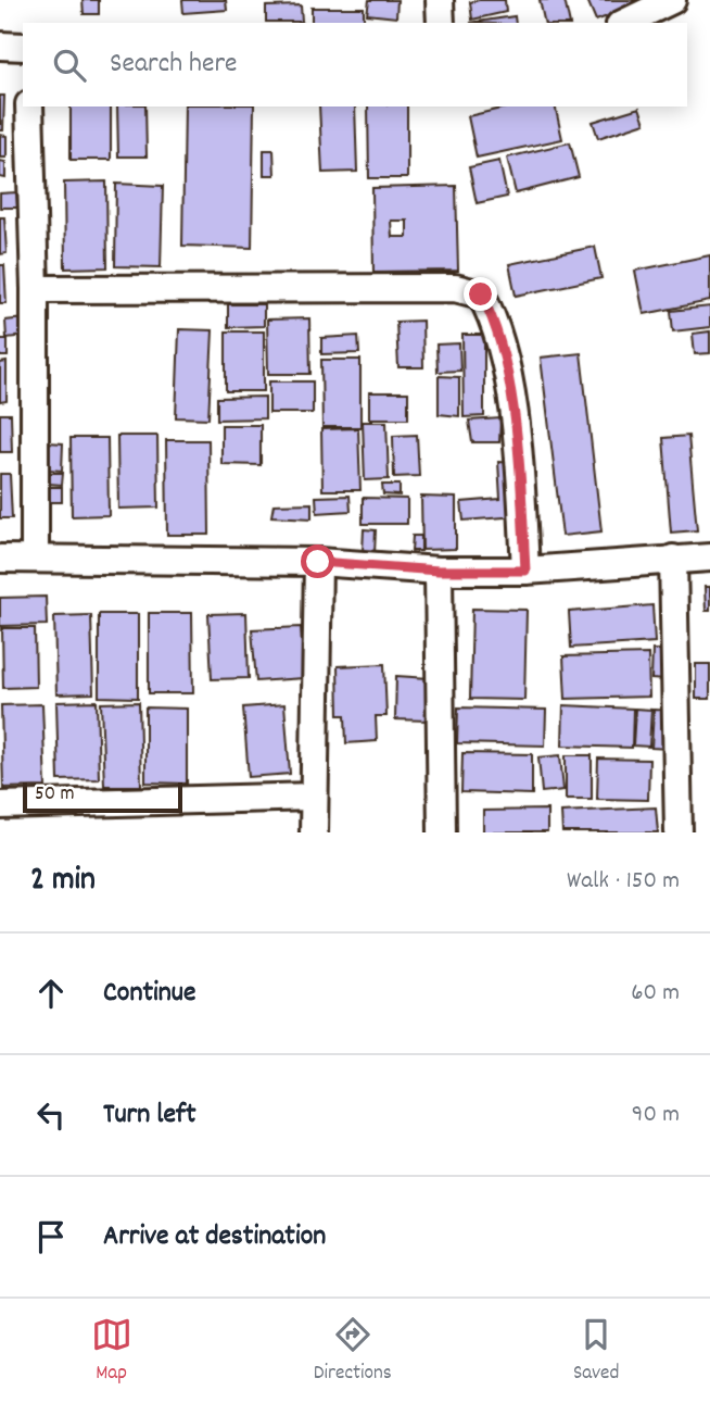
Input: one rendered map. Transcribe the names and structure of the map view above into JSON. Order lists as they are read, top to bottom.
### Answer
{
  "scale_bar": "50 m",
  "page": {
    "search": "Search here",
    "scale": "50 m",
    "heading": ["2 min", "Walk · 150 m"],
    "list": [
      ["Continue", "60 m"],
      ["Turn left", "90 m"],
      "Arrive at destination"
    ],
    "nav": ["Map", "Directions", "Saved"]
  }
}
